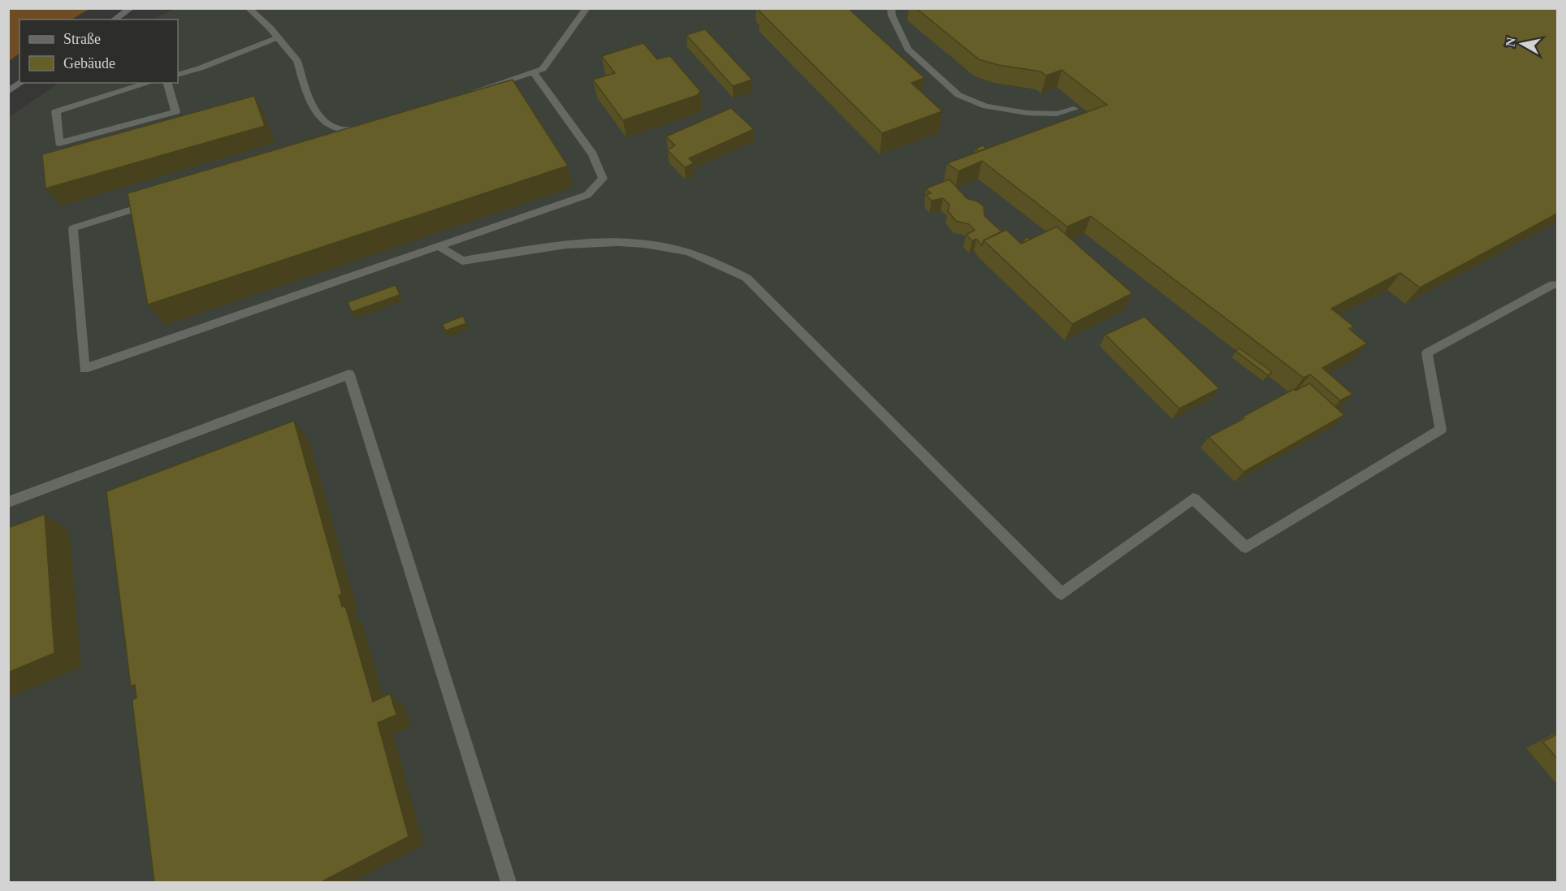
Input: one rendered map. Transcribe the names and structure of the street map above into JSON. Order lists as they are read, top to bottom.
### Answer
{
  "legend": ["Straße", "Gebäude"],
  "north": "left"
}
